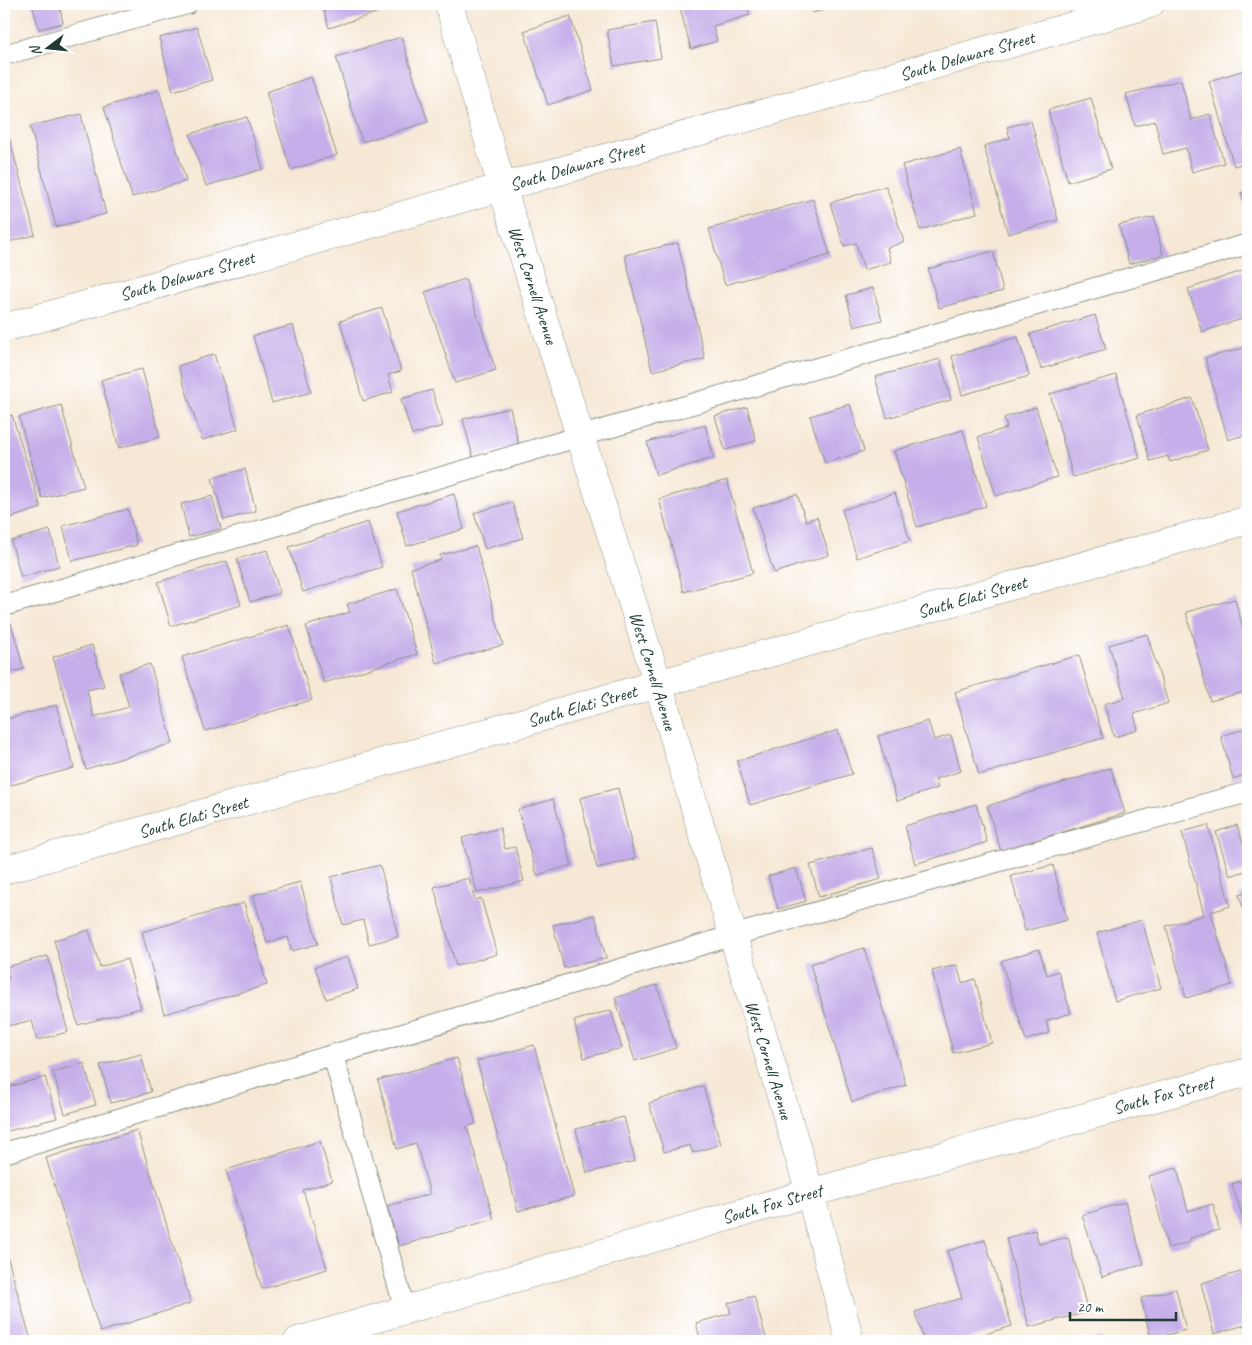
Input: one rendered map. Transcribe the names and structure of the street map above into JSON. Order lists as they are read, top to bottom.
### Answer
{
  "streets": {
    "street": [
      "South Delaware Street",
      "West Cornell Avenue",
      "South Elati Street",
      "South Fox Street"
    ]
  },
  "crossings": [
    ["South Delaware Street", "West Cornell Avenue"],
    ["West Cornell Avenue", "South Elati Street"],
    ["West Cornell Avenue", "South Fox Street"]
  ],
  "scale_bar": "20 m",
  "north": "left"
}
